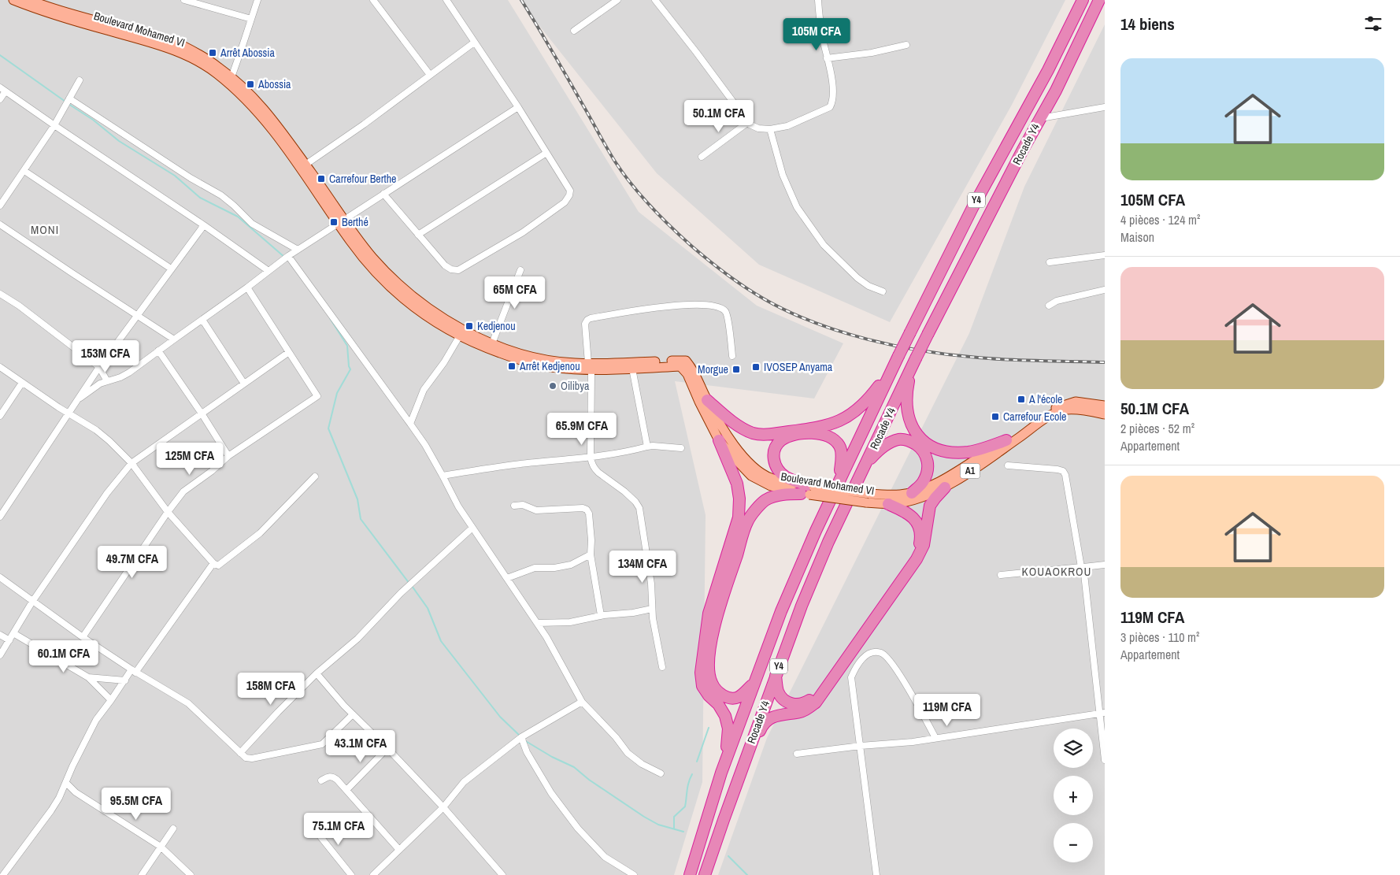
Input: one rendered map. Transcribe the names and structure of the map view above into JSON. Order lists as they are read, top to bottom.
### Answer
{
  "streets": {
    "highway": ["Rocade Y4", "Y4"],
    "main road": ["Boulevard Mohamed VI", "A1"]
  },
  "districts": ["MONI", "KOUAOKROU"],
  "places": {
    "transit": [
      "Arrêt Abossia",
      "Abossia",
      "Carrefour Berthe",
      "Berthé",
      "Kedjenou",
      "Arrêt Kedjenou",
      "IVOSEP Anyama",
      "Morgue",
      "A l'école",
      "Carrefour Ecole"
    ],
    "other": ["Oilibya"]
  },
  "page": {
    "heading": "14 biens",
    "price": [
      "105M CFA",
      "50.1M CFA",
      "65M CFA",
      "153M CFA",
      "65.9M CFA",
      "125M CFA",
      "49.7M CFA",
      "134M CFA",
      "60.1M CFA",
      "158M CFA",
      "119M CFA",
      "43.1M CFA",
      "95.5M CFA",
      "75.1M CFA"
    ],
    "list": [
      {
        "name": "105M CFA",
        "note": "4 pièces · 124 m² · Maison"
      },
      {
        "name": "50.1M CFA",
        "note": "2 pièces · 52 m² · Appartement"
      },
      {
        "name": "119M CFA",
        "note": "3 pièces · 110 m² · Appartement"
      }
    ],
    "map_buttons": ["+", "−"]
  }
}
